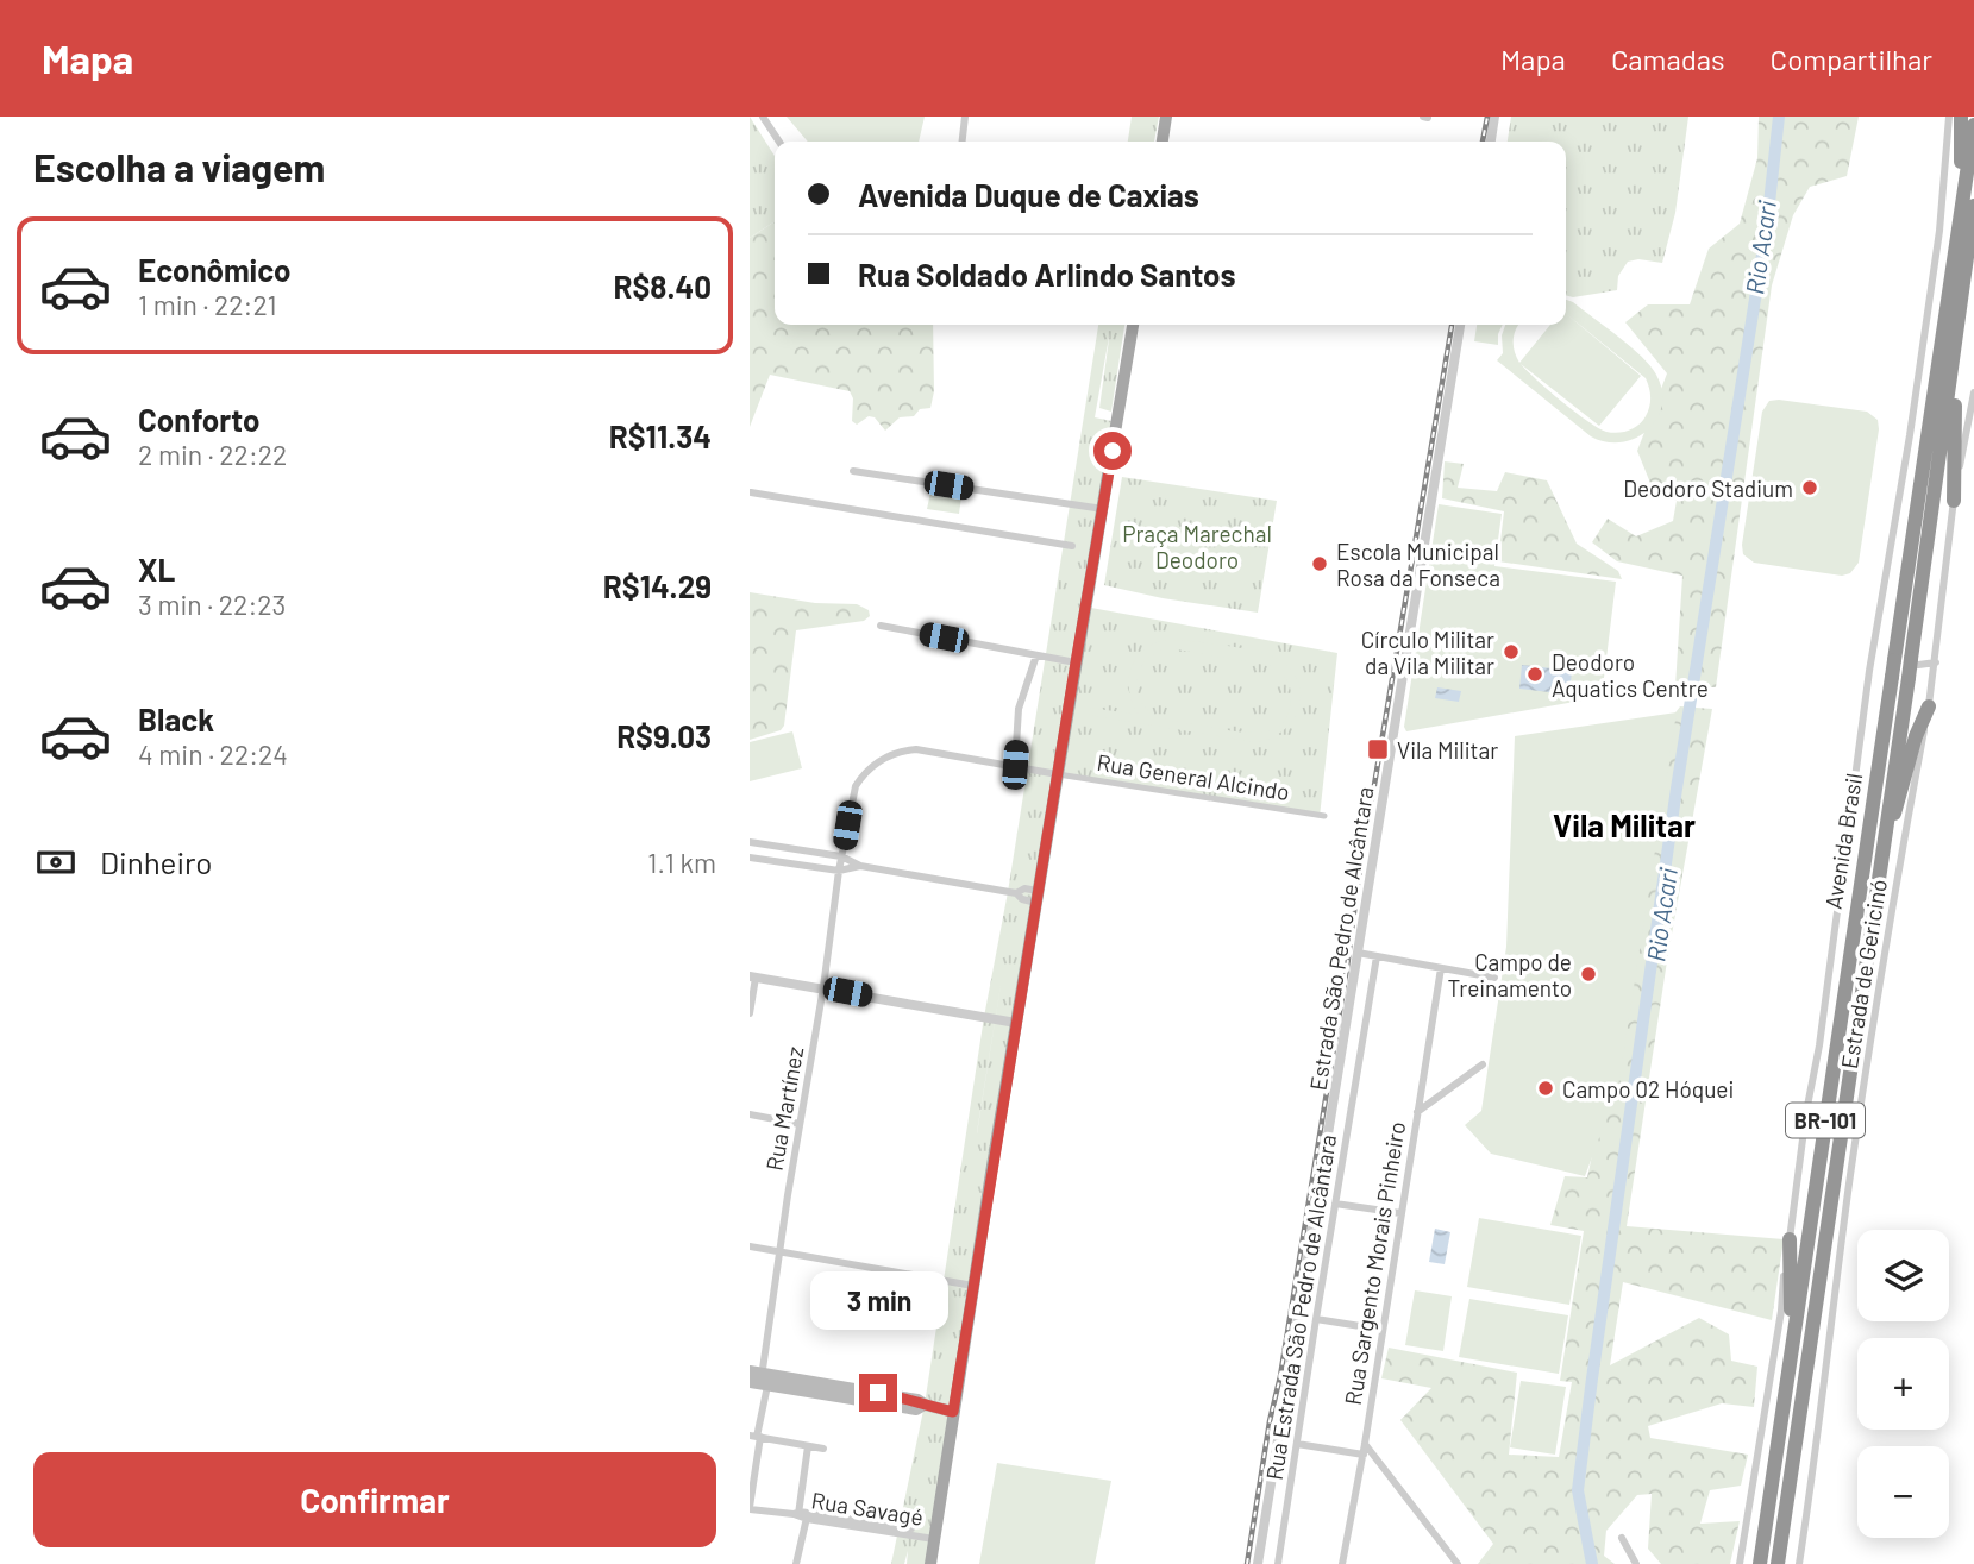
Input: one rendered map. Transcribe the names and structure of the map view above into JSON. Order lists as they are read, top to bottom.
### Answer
{
  "streets": {
    "highway": ["Avenida Brasil", "BR-101"],
    "street": [
      "Rua General Alcindo",
      "Estrada São Pedro de Alcântara",
      "Estrada de Gericinó",
      "Rua Martínez",
      "Rua Sargento Morais Pinheiro",
      "Rua Estrada São Pedro de Alcântara",
      "Rua Savagé"
    ]
  },
  "crossings": [
    ["Rua Martínez", "Rua Savagé"]
  ],
  "districts": ["Vila Militar"],
  "water": ["Rio Acari"],
  "parks": ["Praça Marechal Deodoro"],
  "places": {
    "other": [
      "Deodoro Stadium",
      "Escola Municipal Rosa da Fonseca",
      "Círculo Militar da Vila Militar",
      "Deodoro Aquatics Centre",
      "Campo de Treinamento",
      "Campo 02 Hóquei"
    ],
    "transit": ["Vila Militar"]
  },
  "page": {
    "header": "Mapa",
    "nav": ["Mapa", "Camadas", "Compartilhar"],
    "heading": "Escolha a viagem",
    "banner": ["Avenida Duque de Caxias", "Rua Soldado Arlindo Santos"],
    "list": [
      {
        "name": "Econômico",
        "note": "1 min · 22:21",
        "value": "R$8.40"
      },
      {
        "name": "Conforto",
        "note": "2 min · 22:22",
        "value": "R$11.34"
      },
      {
        "name": "XL",
        "note": "3 min · 22:23",
        "value": "R$14.29"
      },
      {
        "name": "Black",
        "note": "4 min · 22:24",
        "value": "R$9.03"
      }
    ],
    "pay": ["Dinheiro", "1.1 km"],
    "map_buttons": ["+", "−"],
    "bubble": "3 min",
    "buttons": "Confirmar"
  }
}
